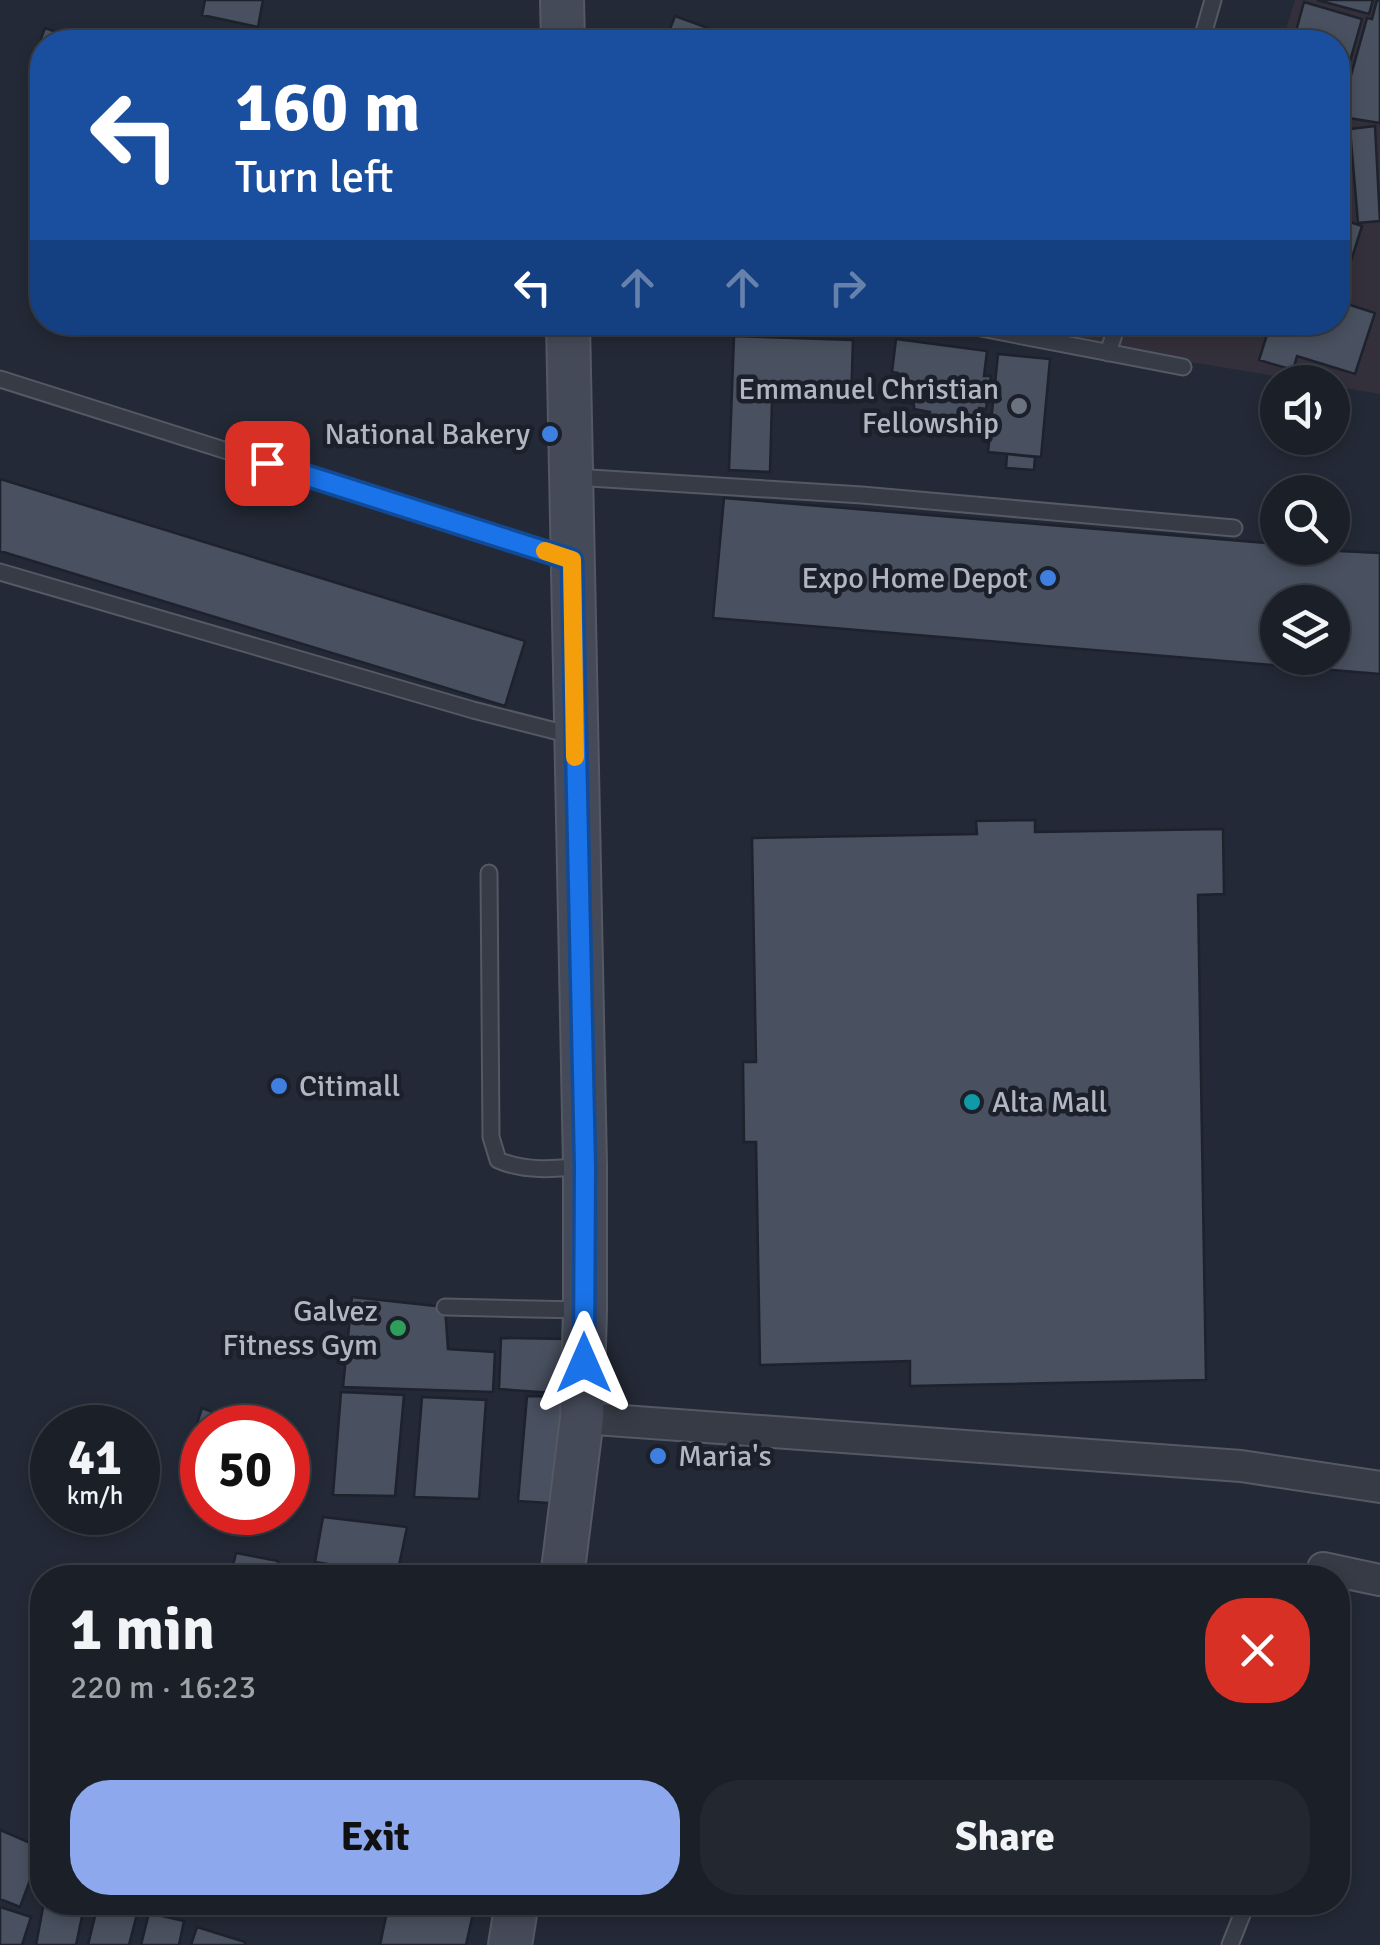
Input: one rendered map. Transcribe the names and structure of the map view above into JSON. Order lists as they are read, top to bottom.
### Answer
{
  "places": [
    "Emmanuel Christian Fellowship",
    "National Bakery",
    "Expo Home Depot",
    "Citimall",
    "Alta Mall",
    "Galvez Fitness Gym",
    "Maria's"
  ],
  "page": {
    "turn": ["160 m", "Turn left"],
    "speed": "41 km/h",
    "limit": "50",
    "heading": ["1 min", "220 m · 16:23"],
    "buttons": ["Exit", "Share"]
  }
}
